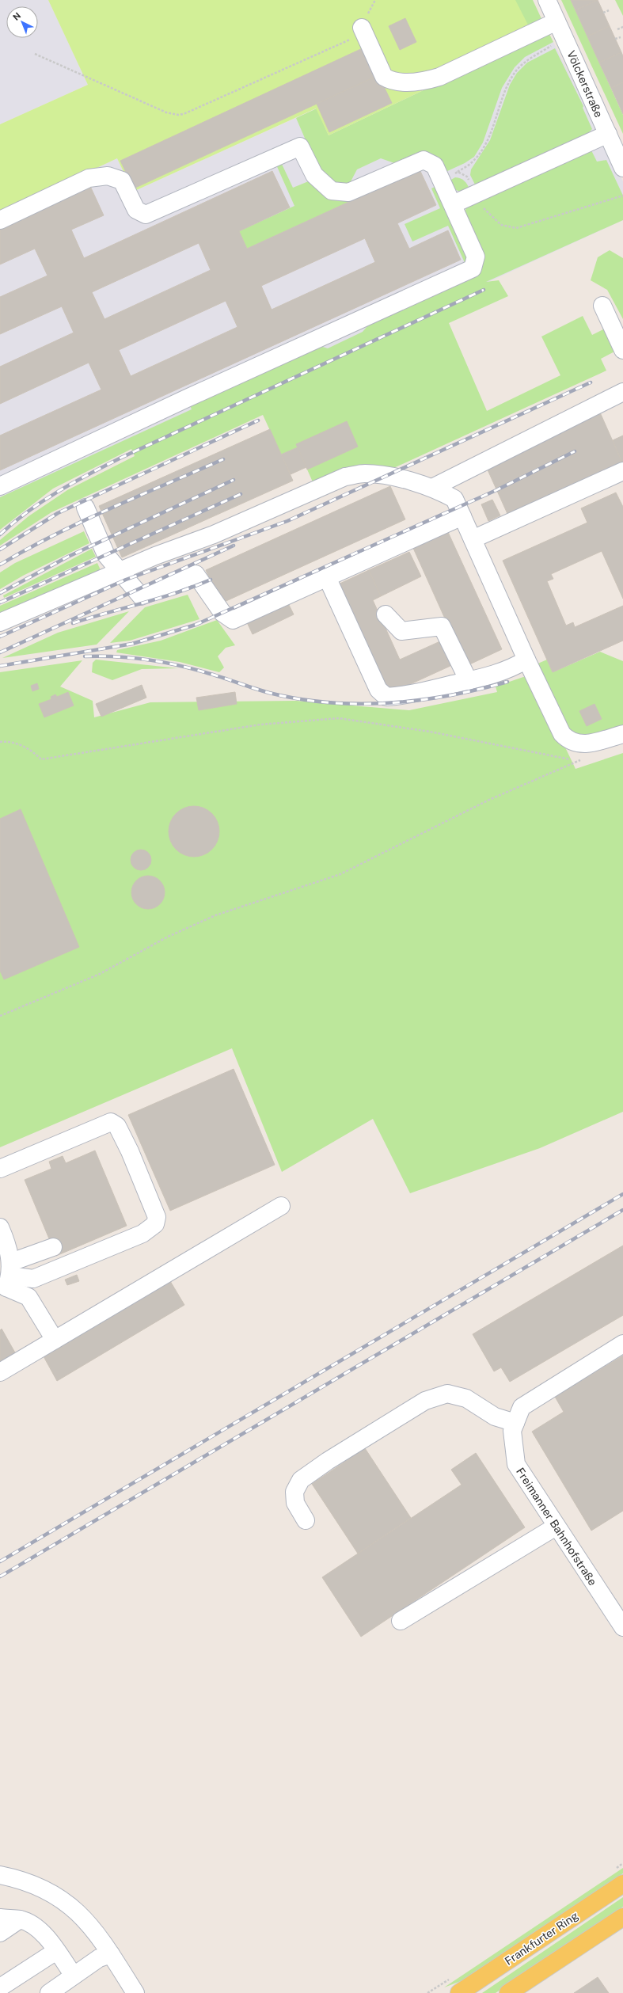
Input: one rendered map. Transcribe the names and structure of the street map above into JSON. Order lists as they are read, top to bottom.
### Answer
{
  "streets": {
    "main road": ["Frankfurter Ring"],
    "street": ["Völckerstraße", "Freimanner Bahnhofstraße"]
  },
  "north": "top left"
}
